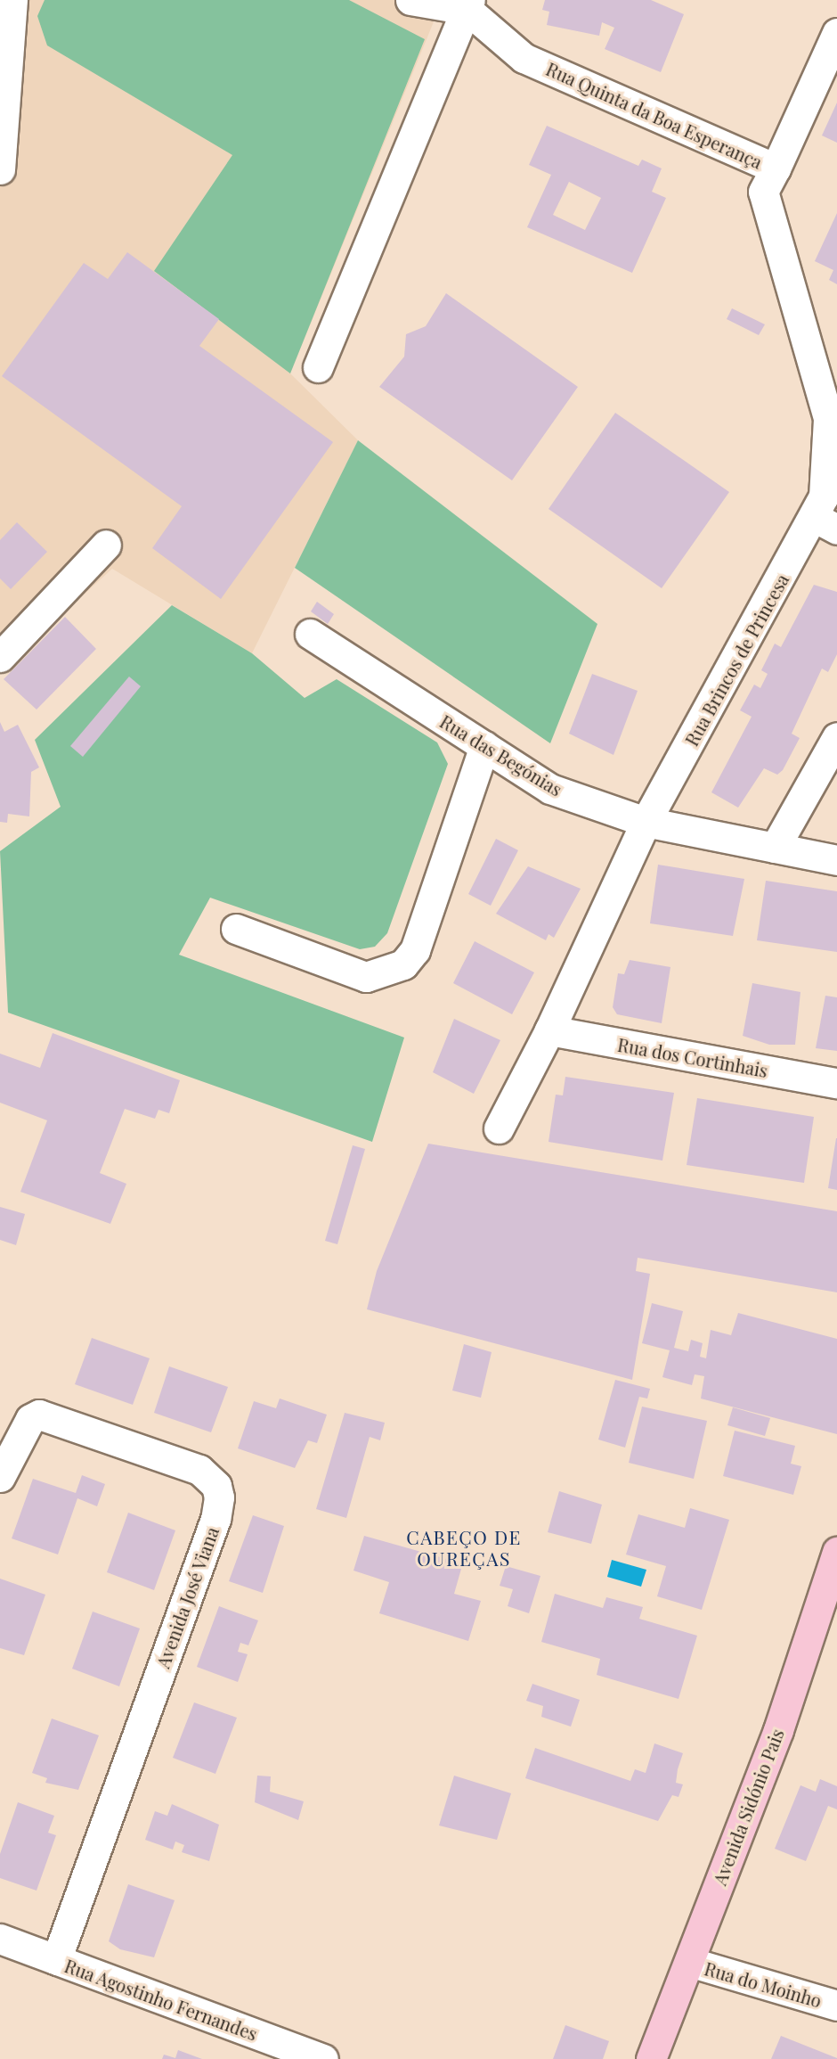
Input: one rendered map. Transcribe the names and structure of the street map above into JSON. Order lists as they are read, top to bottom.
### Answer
{
  "streets": {
    "main road": ["Avenida Sidónio Pais"],
    "street": [
      "Rua Quinta da Boa Esperança",
      "Rua Brincos de Princesa",
      "Rua das Begónias",
      "Rua dos Cortinhais",
      "Avenida José Viana",
      "Rua do Moinho",
      "Rua Agostinho Fernandes"
    ]
  },
  "crossings": [
    ["Rua Quinta da Boa Esperança", "Rua Brincos de Princesa"],
    ["Rua Brincos de Princesa", "Rua das Begónias"],
    ["Rua Brincos de Princesa", "Rua dos Cortinhais"],
    ["Avenida José Viana", "Rua Agostinho Fernandes"],
    ["Avenida Sidónio Pais", "Rua do Moinho"]
  ],
  "districts": ["CABEÇO DE OUREÇAS"]
}
